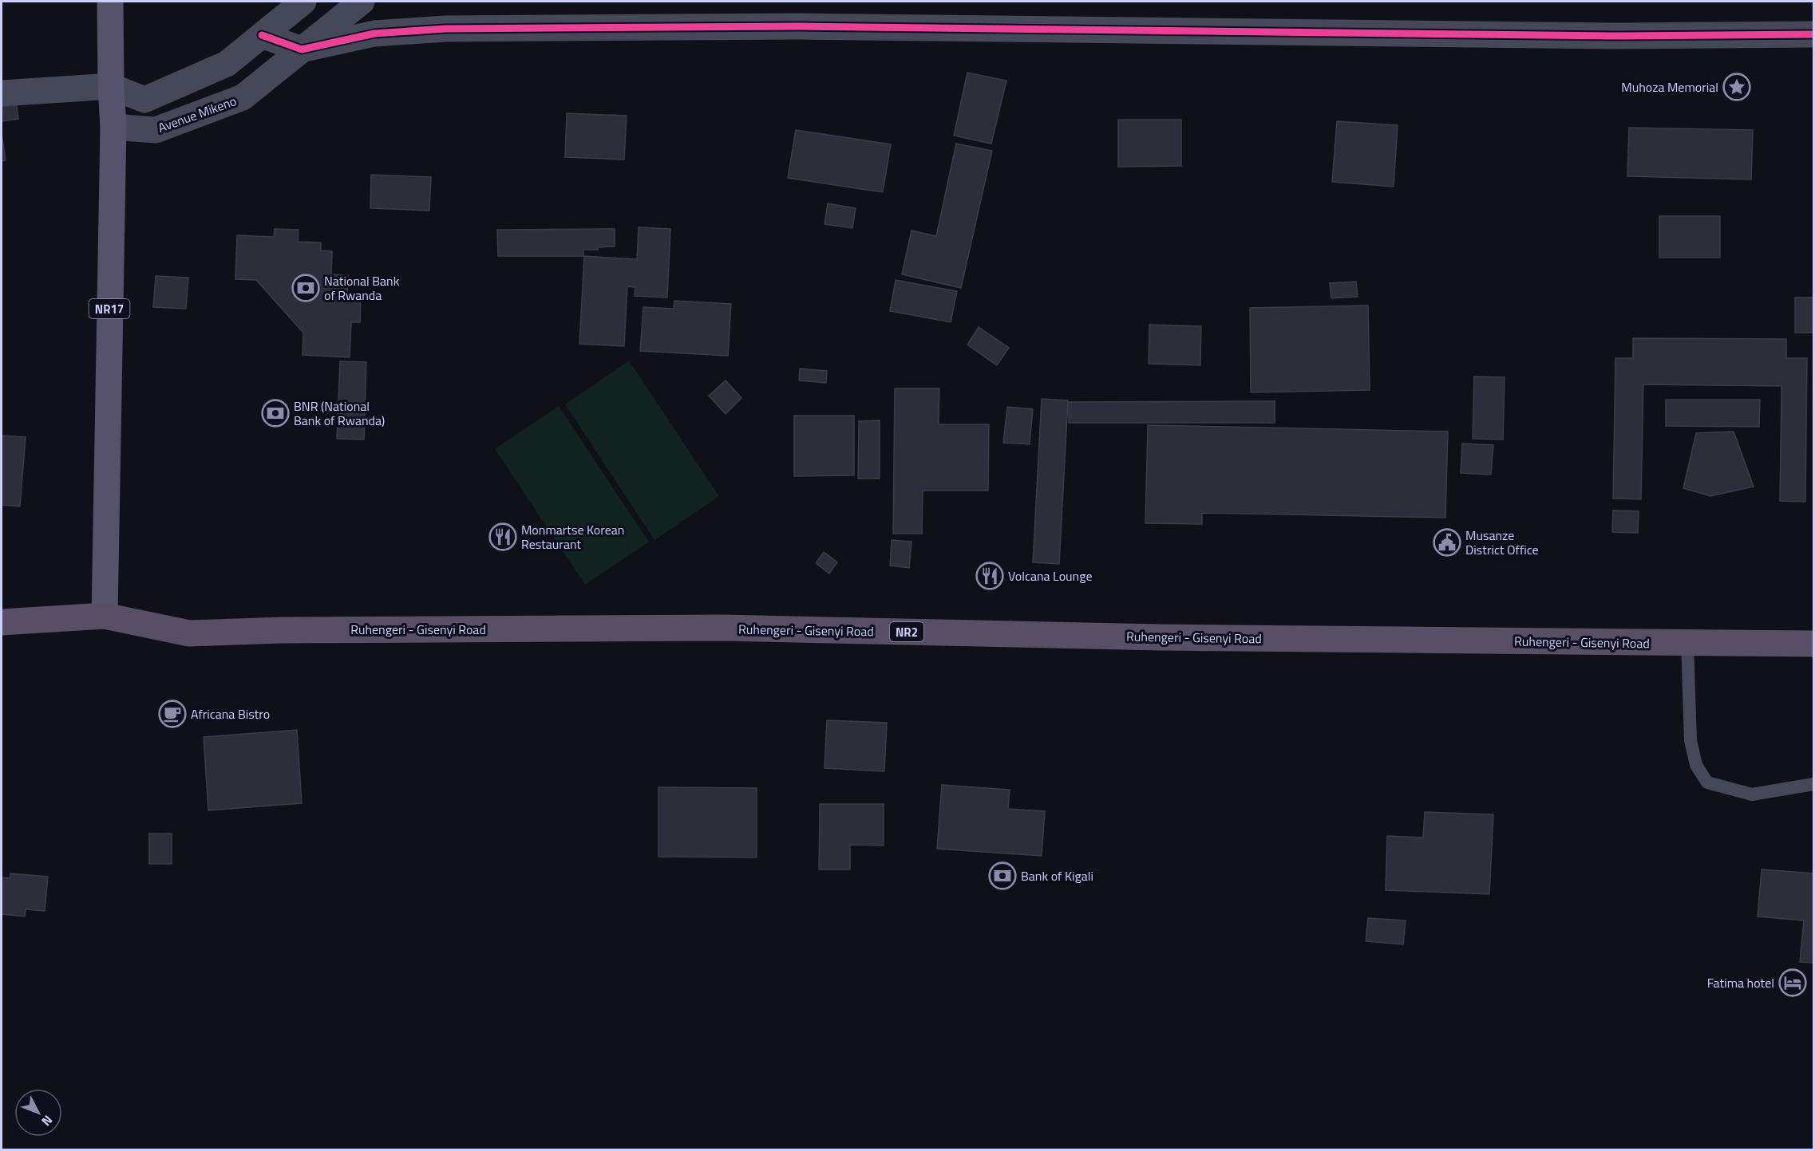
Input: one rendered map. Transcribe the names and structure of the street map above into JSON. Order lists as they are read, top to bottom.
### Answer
{
  "streets": {
    "highway": ["Ruhengeri - Gisenyi Road", "NR2"],
    "main road": ["NR17"],
    "street": ["Avenue Mikeno"]
  },
  "crossings": [
    ["Avenue Mikeno", "NR17"],
    ["NR17", "Ruhengeri - Gisenyi Road"]
  ],
  "places": {
    "place": ["Muhoza Memorial"],
    "bank": ["National Bank of Rwanda", "BNR (National Bank of Rwanda)", "Bank of Kigali"],
    "restaurant": ["Monmartse Korean Restaurant", "Volcana Lounge"],
    "public building": ["Musanze District Office"],
    "cafe": ["Africana Bistro"],
    "hotel": ["Fatima hotel"]
  },
  "north": "bottom right"
}
